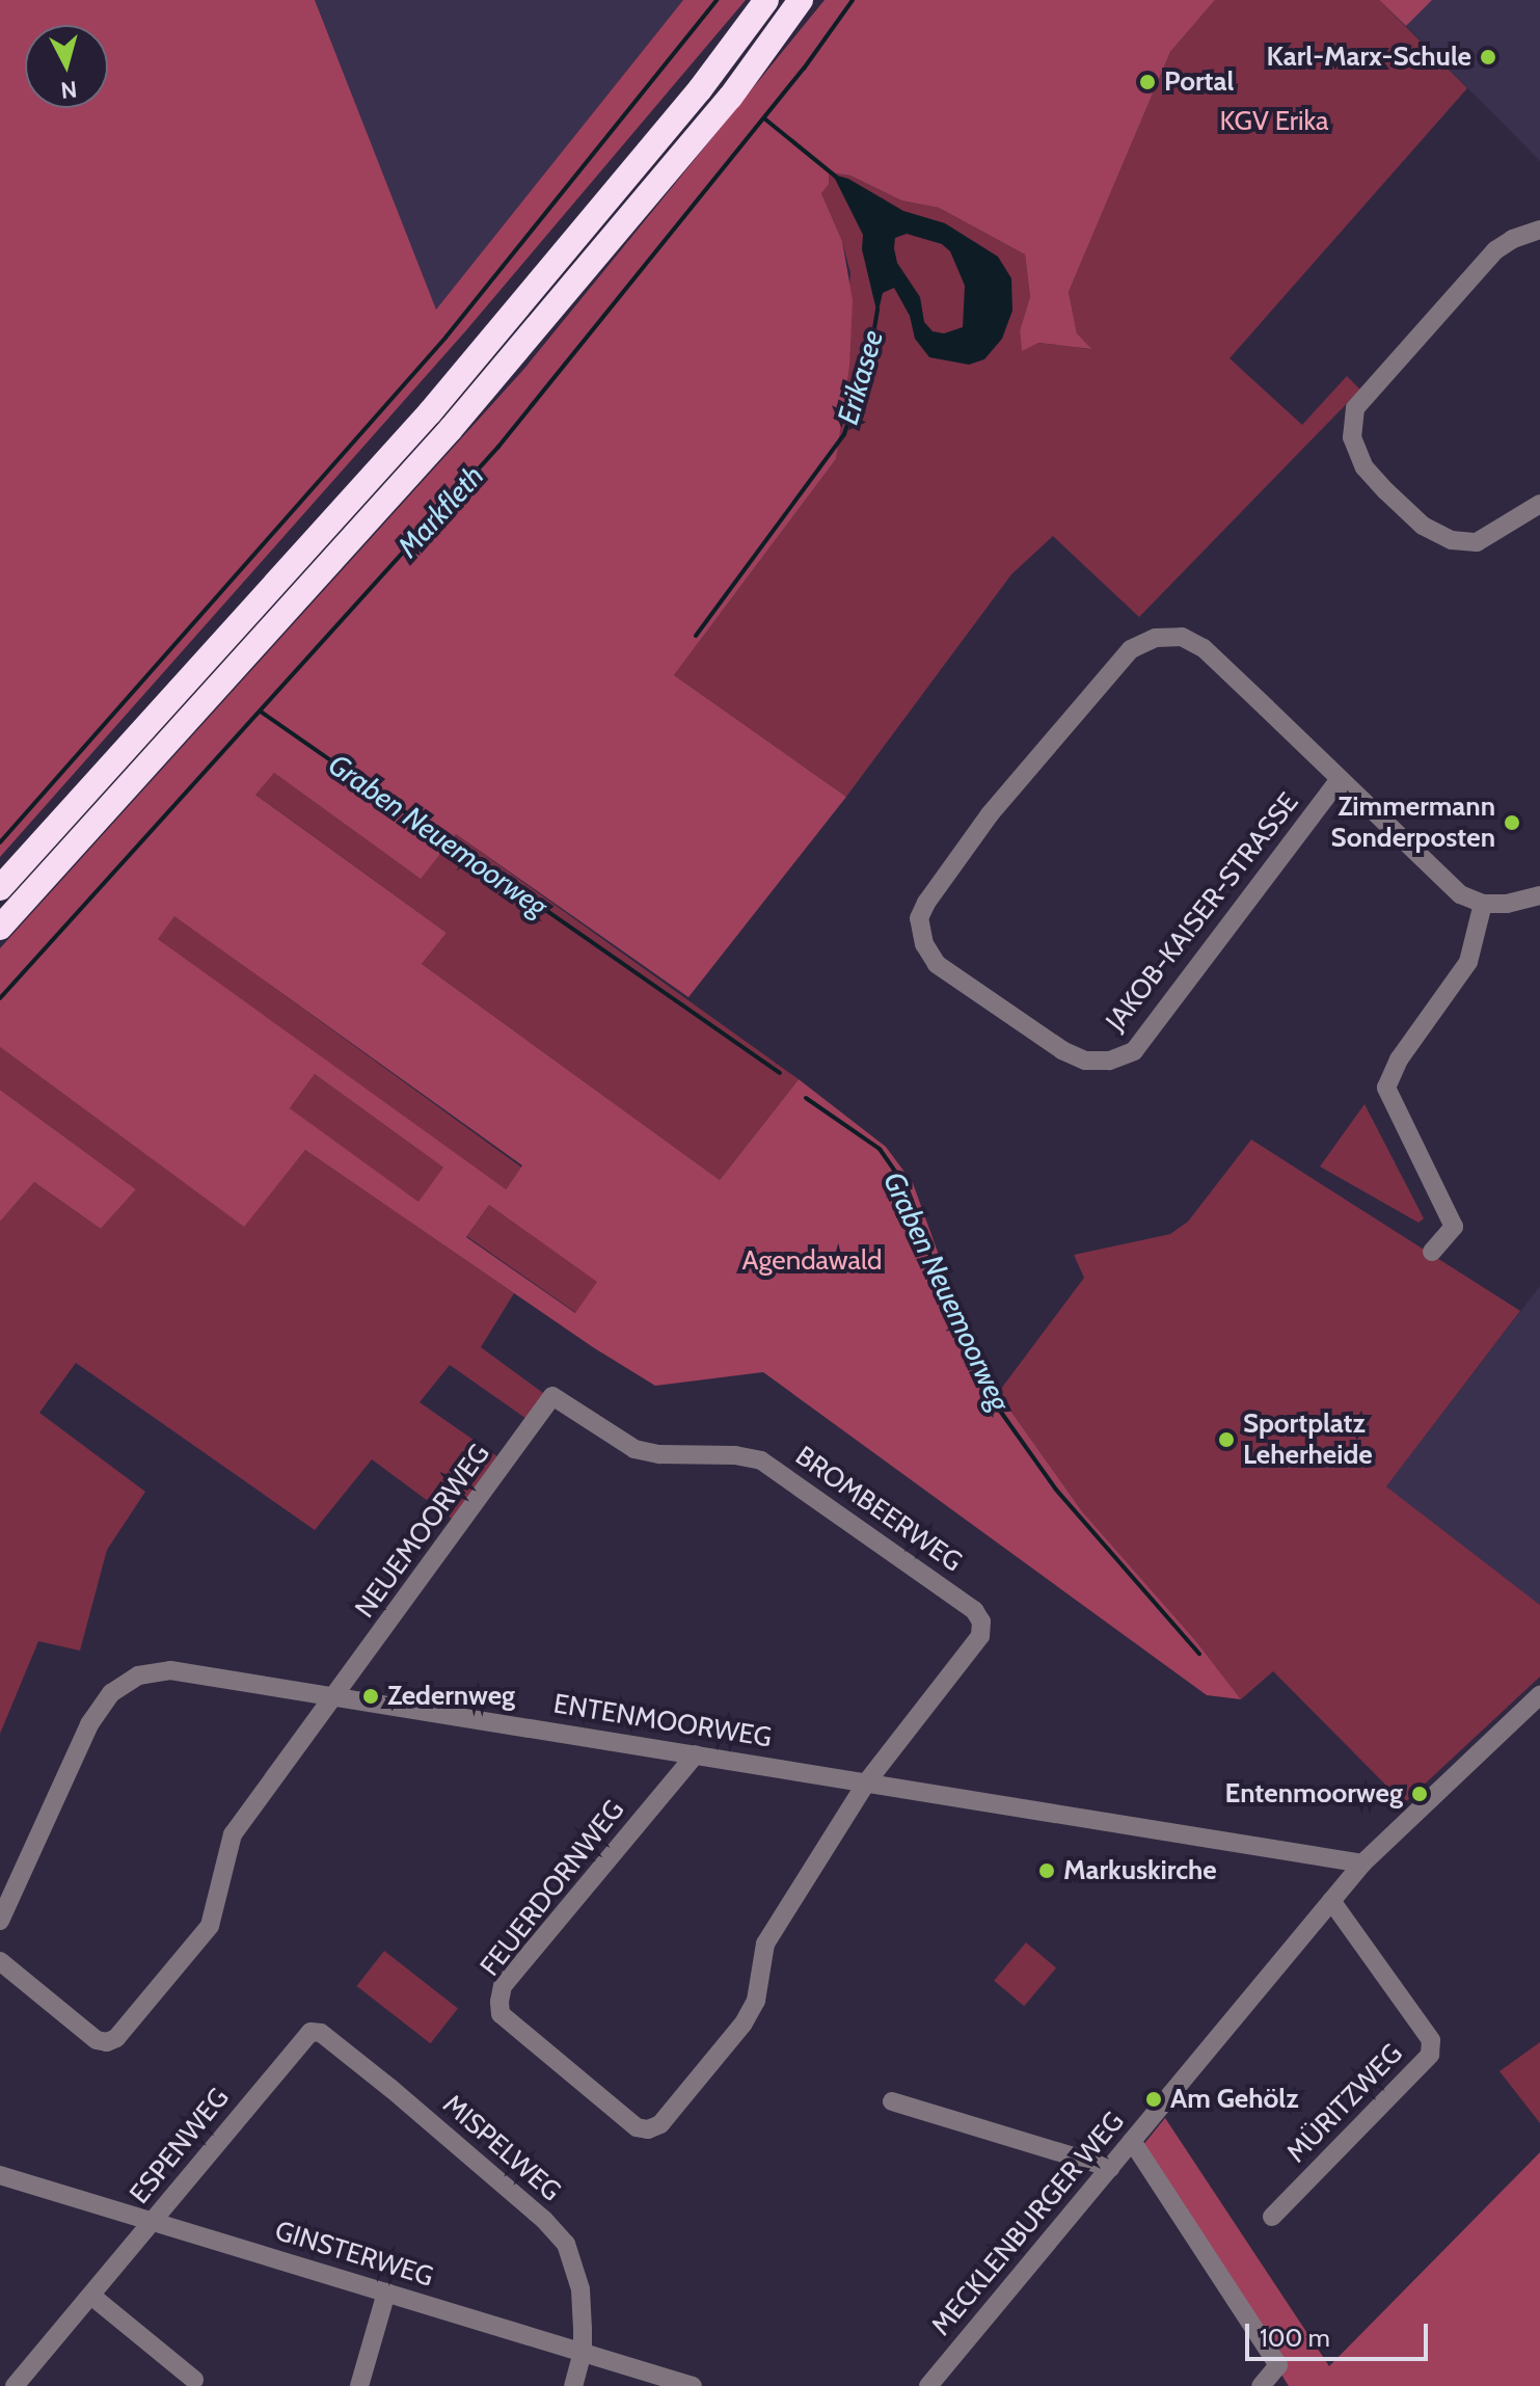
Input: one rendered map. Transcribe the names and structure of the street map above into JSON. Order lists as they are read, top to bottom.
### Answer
{
  "streets": {
    "street": [
      "JAKOB-KAISER-STRASSE",
      "BROMBEERWEG",
      "NEUEMOORWEG",
      "ENTENMOORWEG",
      "FEUERDORNWEG",
      "MÜRITZWEG",
      "ESPENWEG",
      "MISPELWEG",
      "MECKLENBURGER WEG",
      "GINSTERWEG"
    ]
  },
  "crossings": [
    ["BROMBEERWEG", "NEUEMOORWEG"],
    ["BROMBEERWEG", "ENTENMOORWEG"],
    ["BROMBEERWEG", "FEUERDORNWEG"],
    ["NEUEMOORWEG", "ENTENMOORWEG"],
    ["ENTENMOORWEG", "FEUERDORNWEG"],
    ["ENTENMOORWEG", "MECKLENBURGER WEG"],
    ["MÜRITZWEG", "MECKLENBURGER WEG"],
    ["ESPENWEG", "MISPELWEG"],
    ["ESPENWEG", "GINSTERWEG"],
    ["MISPELWEG", "GINSTERWEG"]
  ],
  "water": ["Erikasee", "Markfleth", "Graben Neuemoorweg"],
  "parks": ["KGV Erika", "Agendawald"],
  "places": [
    "Karl-Marx-Schule",
    "Portal",
    "Zimmermann Sonderposten",
    "Sportplatz Leherheide",
    "Zedernweg",
    "Entenmoorweg",
    "Markuskirche",
    "Am Gehölz"
  ],
  "scale_bar": "100 m",
  "north": "bottom"
}
